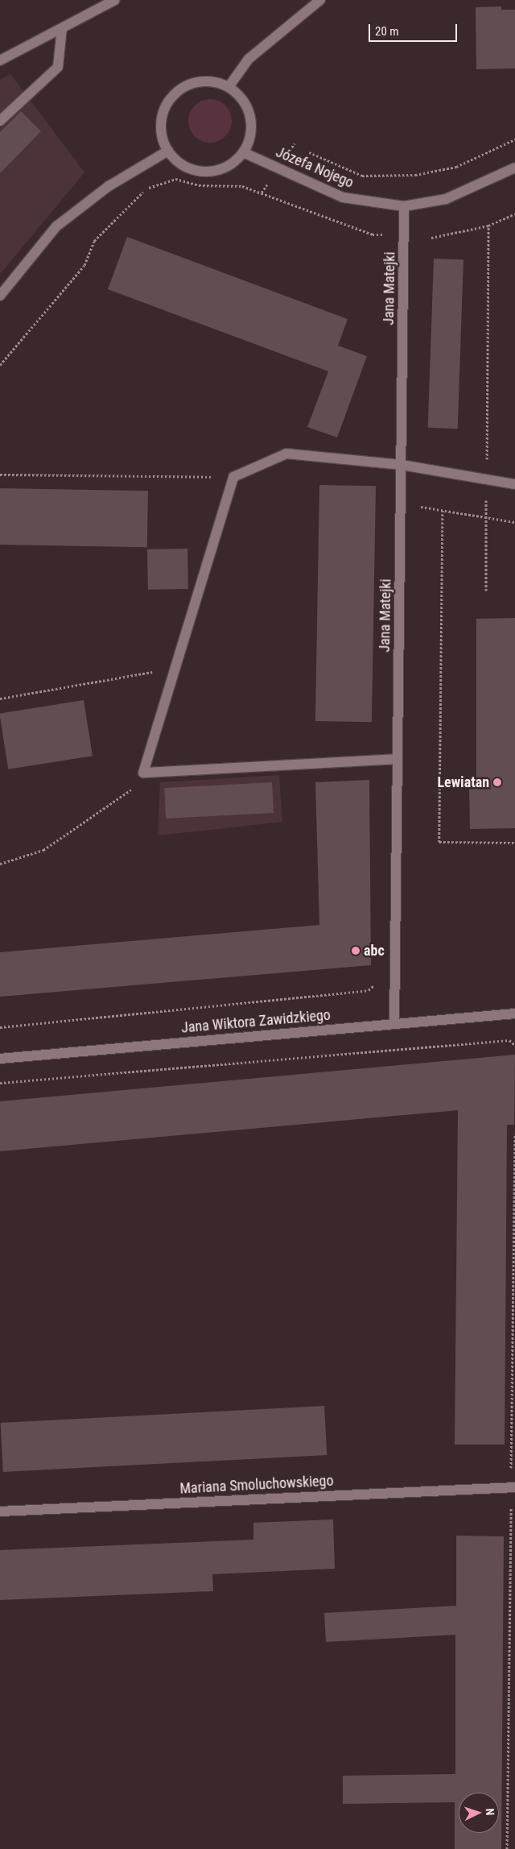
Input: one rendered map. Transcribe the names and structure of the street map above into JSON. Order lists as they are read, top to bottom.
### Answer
{
  "streets": {
    "street": [
      "Józefa Nojego",
      "Jana Matejki",
      "Jana Wiktora Zawidzkiego",
      "Mariana Smoluchowskiego"
    ]
  },
  "crossings": [
    ["Józefa Nojego", "Jana Matejki"],
    ["Jana Matejki", "Jana Wiktora Zawidzkiego"]
  ],
  "places": ["Lewiatan", "abc"],
  "scale_bar": "20 m",
  "north": "right"
}
